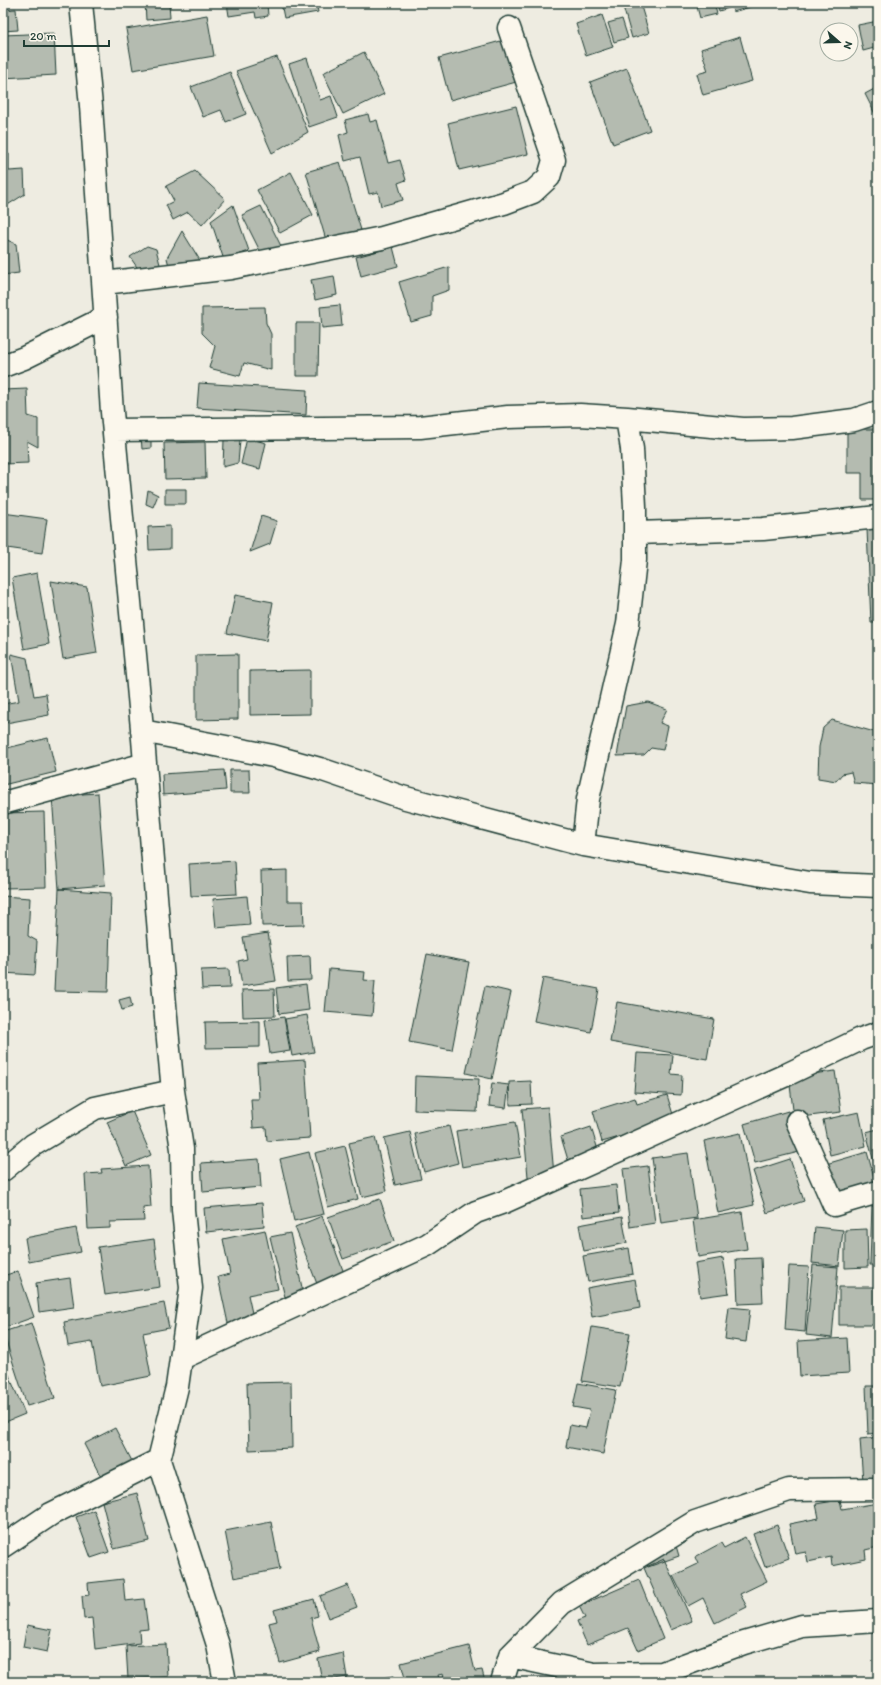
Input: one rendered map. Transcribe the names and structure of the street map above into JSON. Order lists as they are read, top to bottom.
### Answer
{
  "scale_bar": "20 m",
  "north": "right"
}
